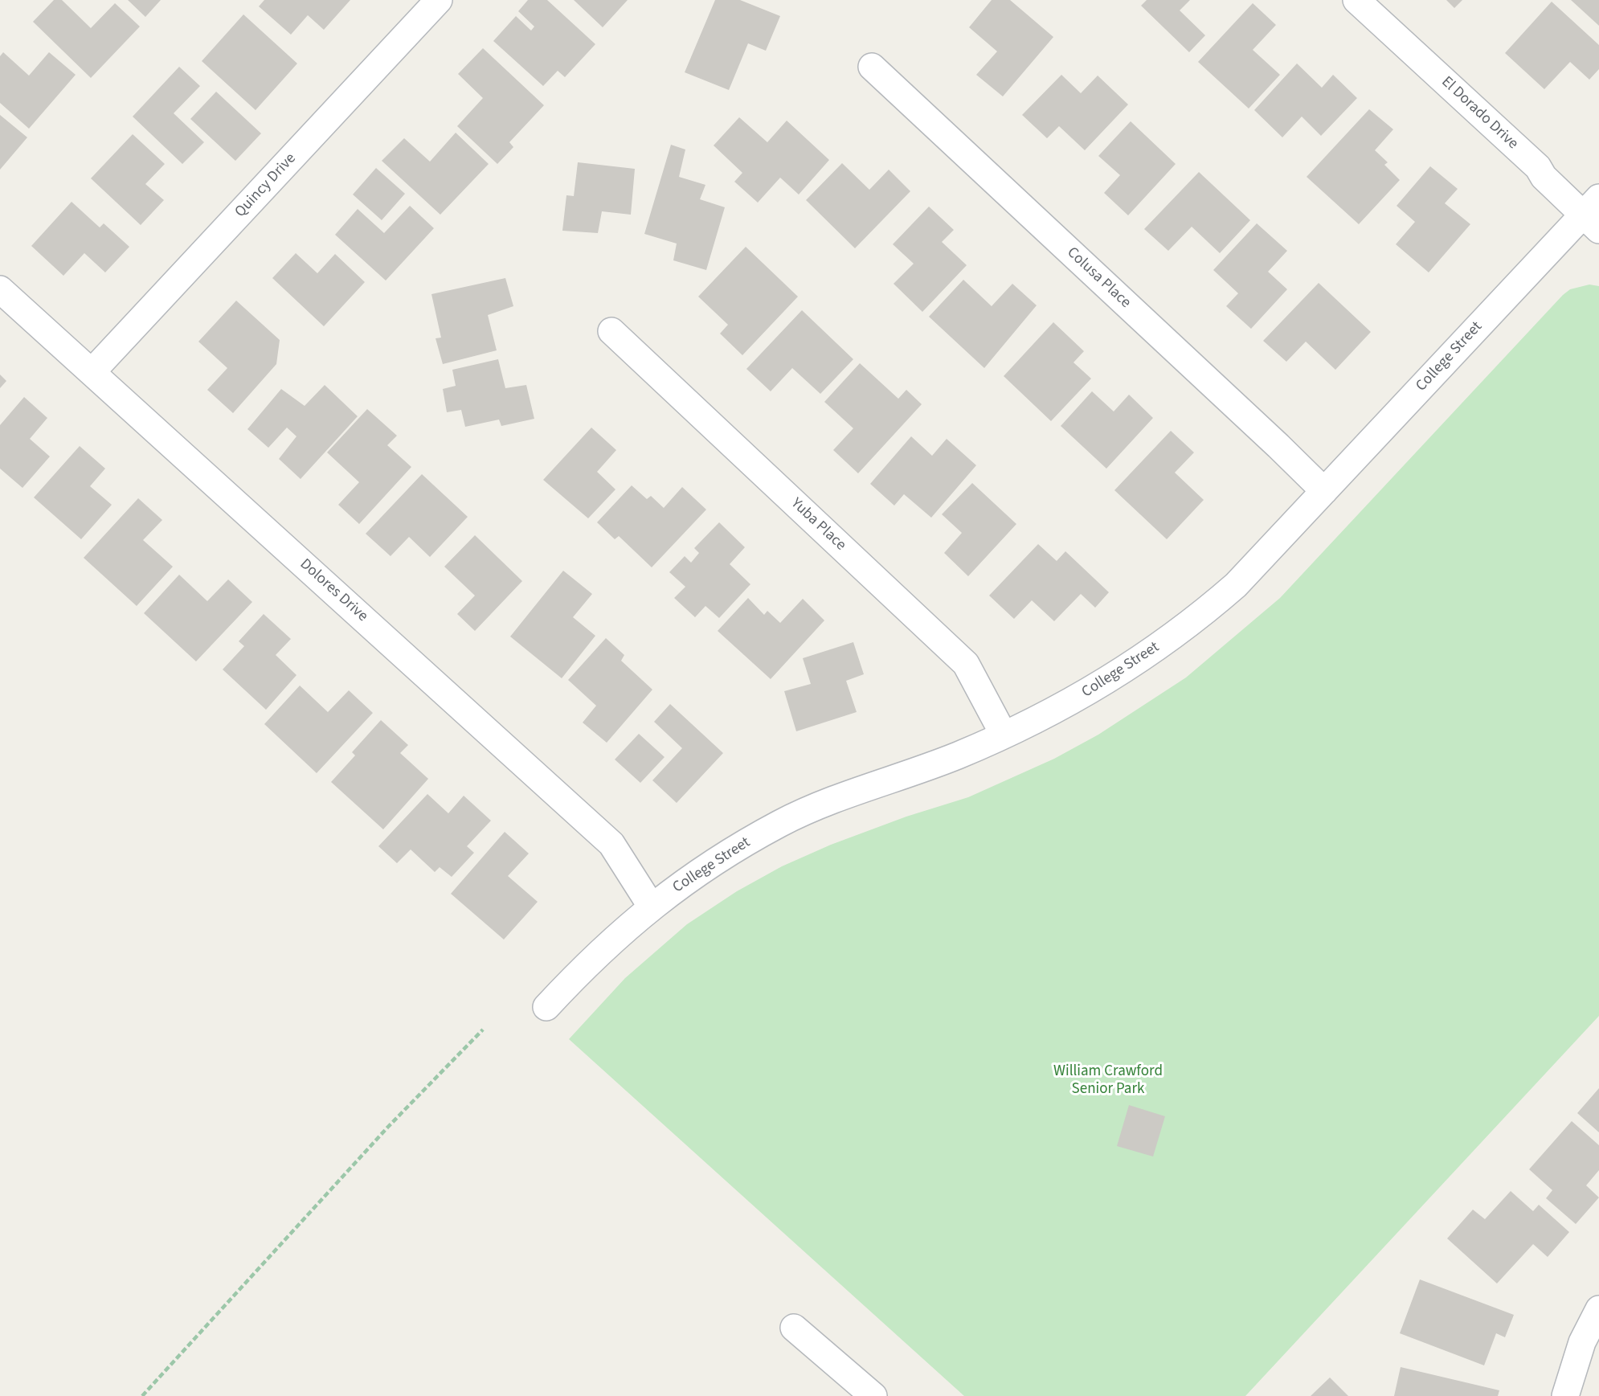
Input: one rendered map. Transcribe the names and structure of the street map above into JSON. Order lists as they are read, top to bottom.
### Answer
{
  "streets": {
    "street": [
      "El Dorado Drive",
      "Quincy Drive",
      "Colusa Place",
      "College Street",
      "Yuba Place",
      "Dolores Drive"
    ]
  },
  "crossings": [
    ["El Dorado Drive", "College Street"],
    ["Quincy Drive", "Dolores Drive"],
    ["Colusa Place", "College Street"],
    ["College Street", "Yuba Place"],
    ["College Street", "Dolores Drive"]
  ],
  "parks": ["William Crawford Senior Park"]
}
